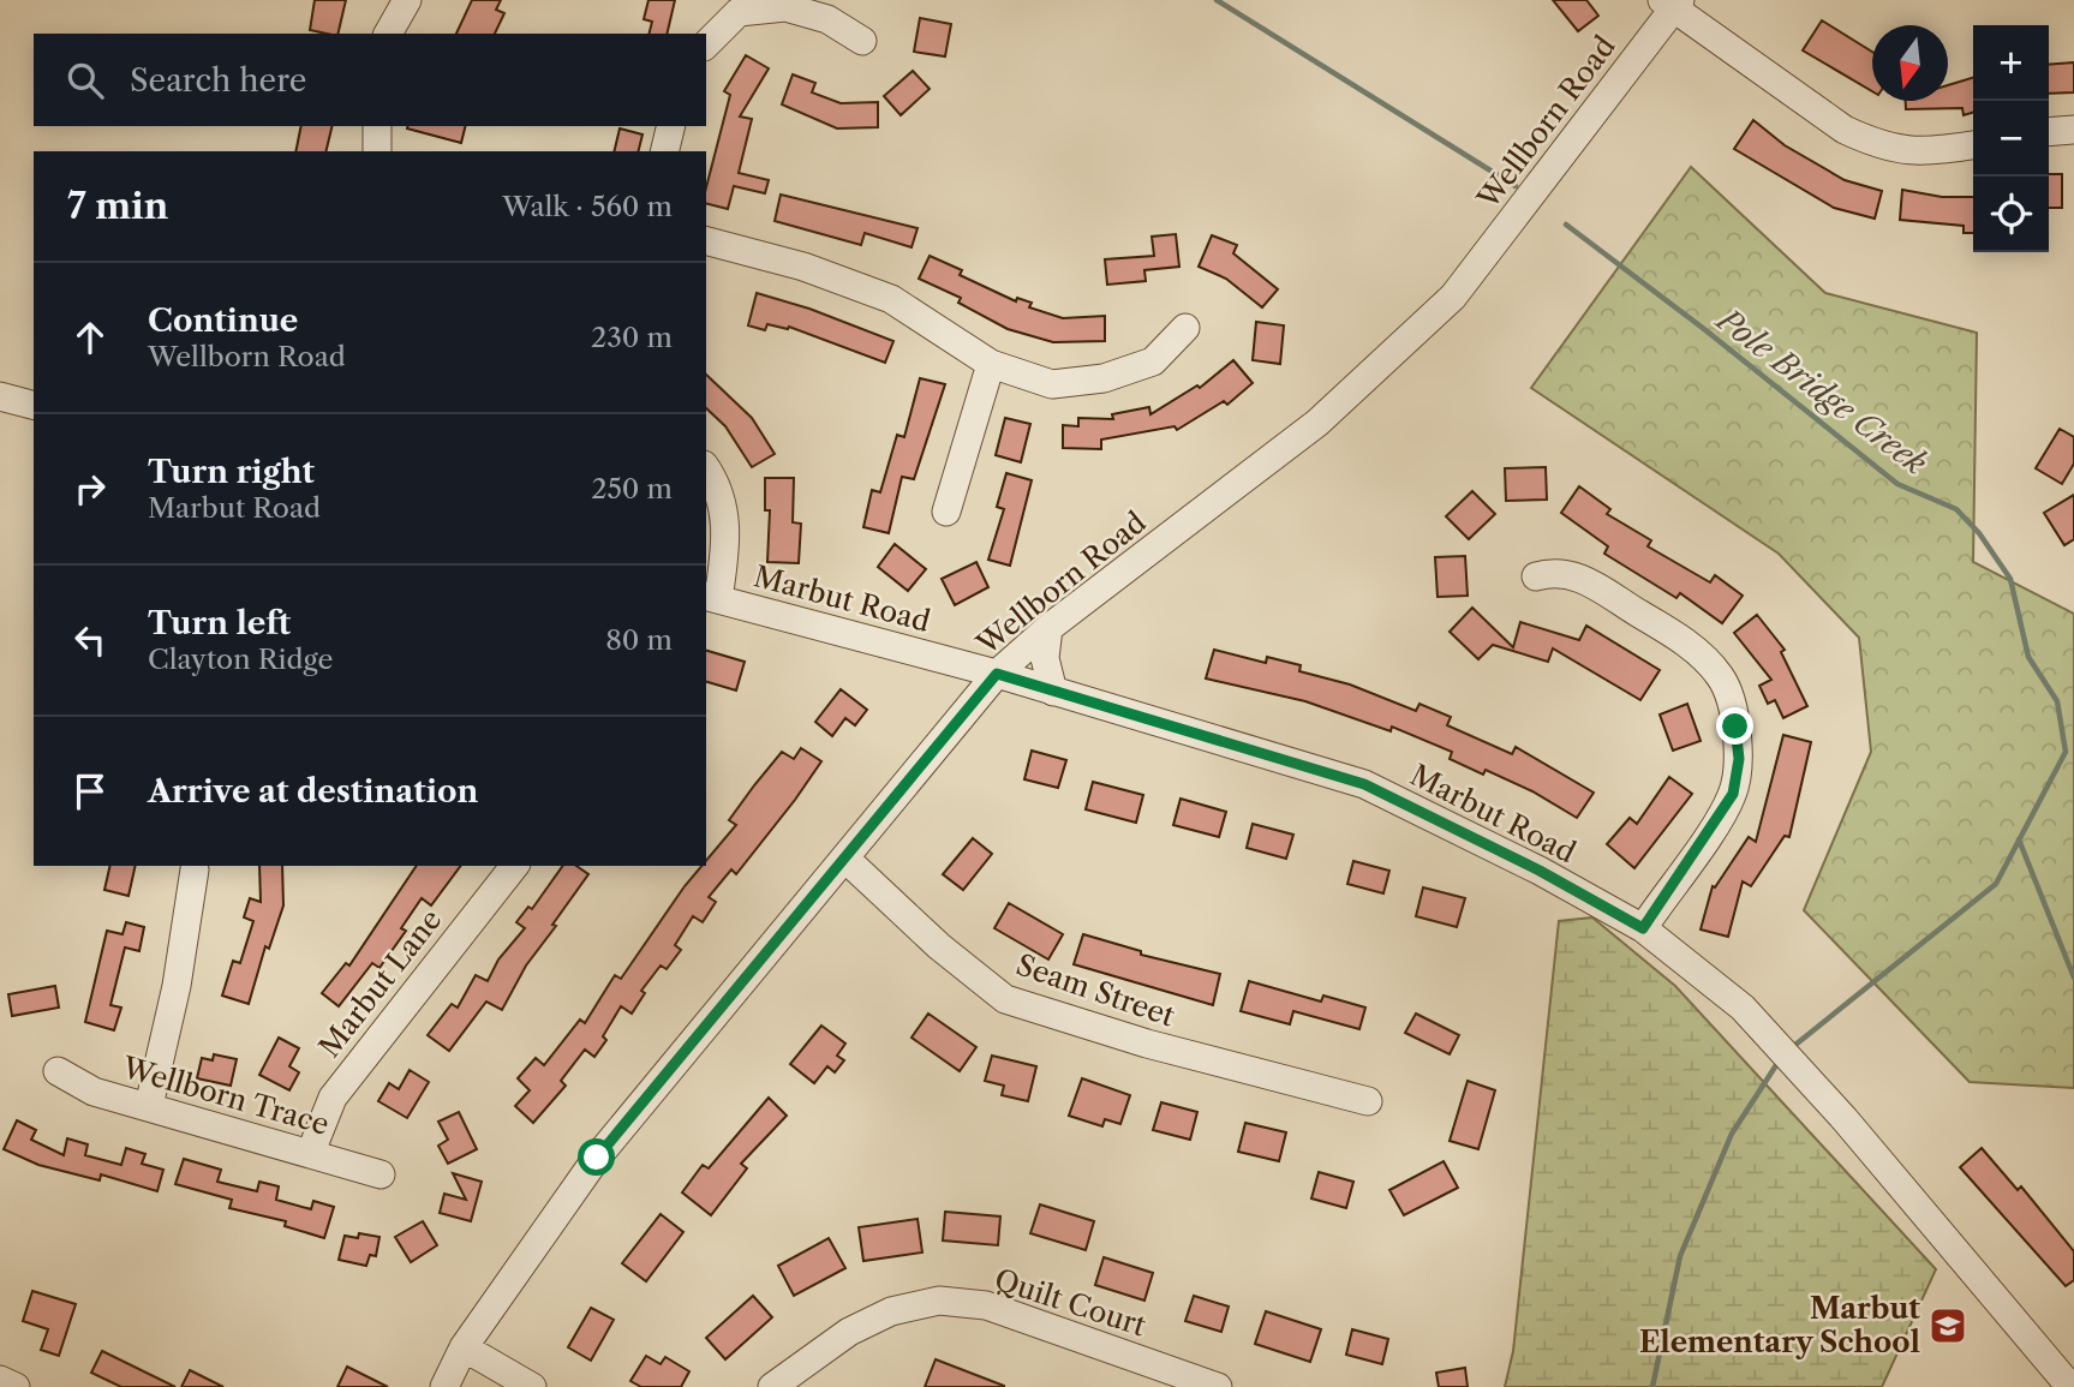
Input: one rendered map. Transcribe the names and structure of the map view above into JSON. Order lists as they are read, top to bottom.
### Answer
{
  "streets": {
    "street": [
      "Wellborn Road",
      "Marbut Road",
      "Marbut Lane",
      "Seam Street",
      "Wellborn Trace",
      "Quilt Court"
    ]
  },
  "crossings": [
    ["Wellborn Road", "Marbut Road"],
    ["Wellborn Road", "Seam Street"],
    ["Marbut Lane", "Wellborn Trace"]
  ],
  "water": ["Pole Bridge Creek"],
  "places": {
    "school or university": ["Marbut Elementary School"]
  },
  "north": "bottom",
  "page": {
    "map_buttons": ["+", "−"],
    "search": "Search here",
    "heading": ["7 min", "Walk · 560 m"],
    "list": [
      ["Continue", "Wellborn Road", "230 m"],
      ["Turn right", "Marbut Road", "250 m"],
      ["Turn left", "Clayton Ridge", "80 m"],
      "Arrive at destination"
    ]
  }
}
